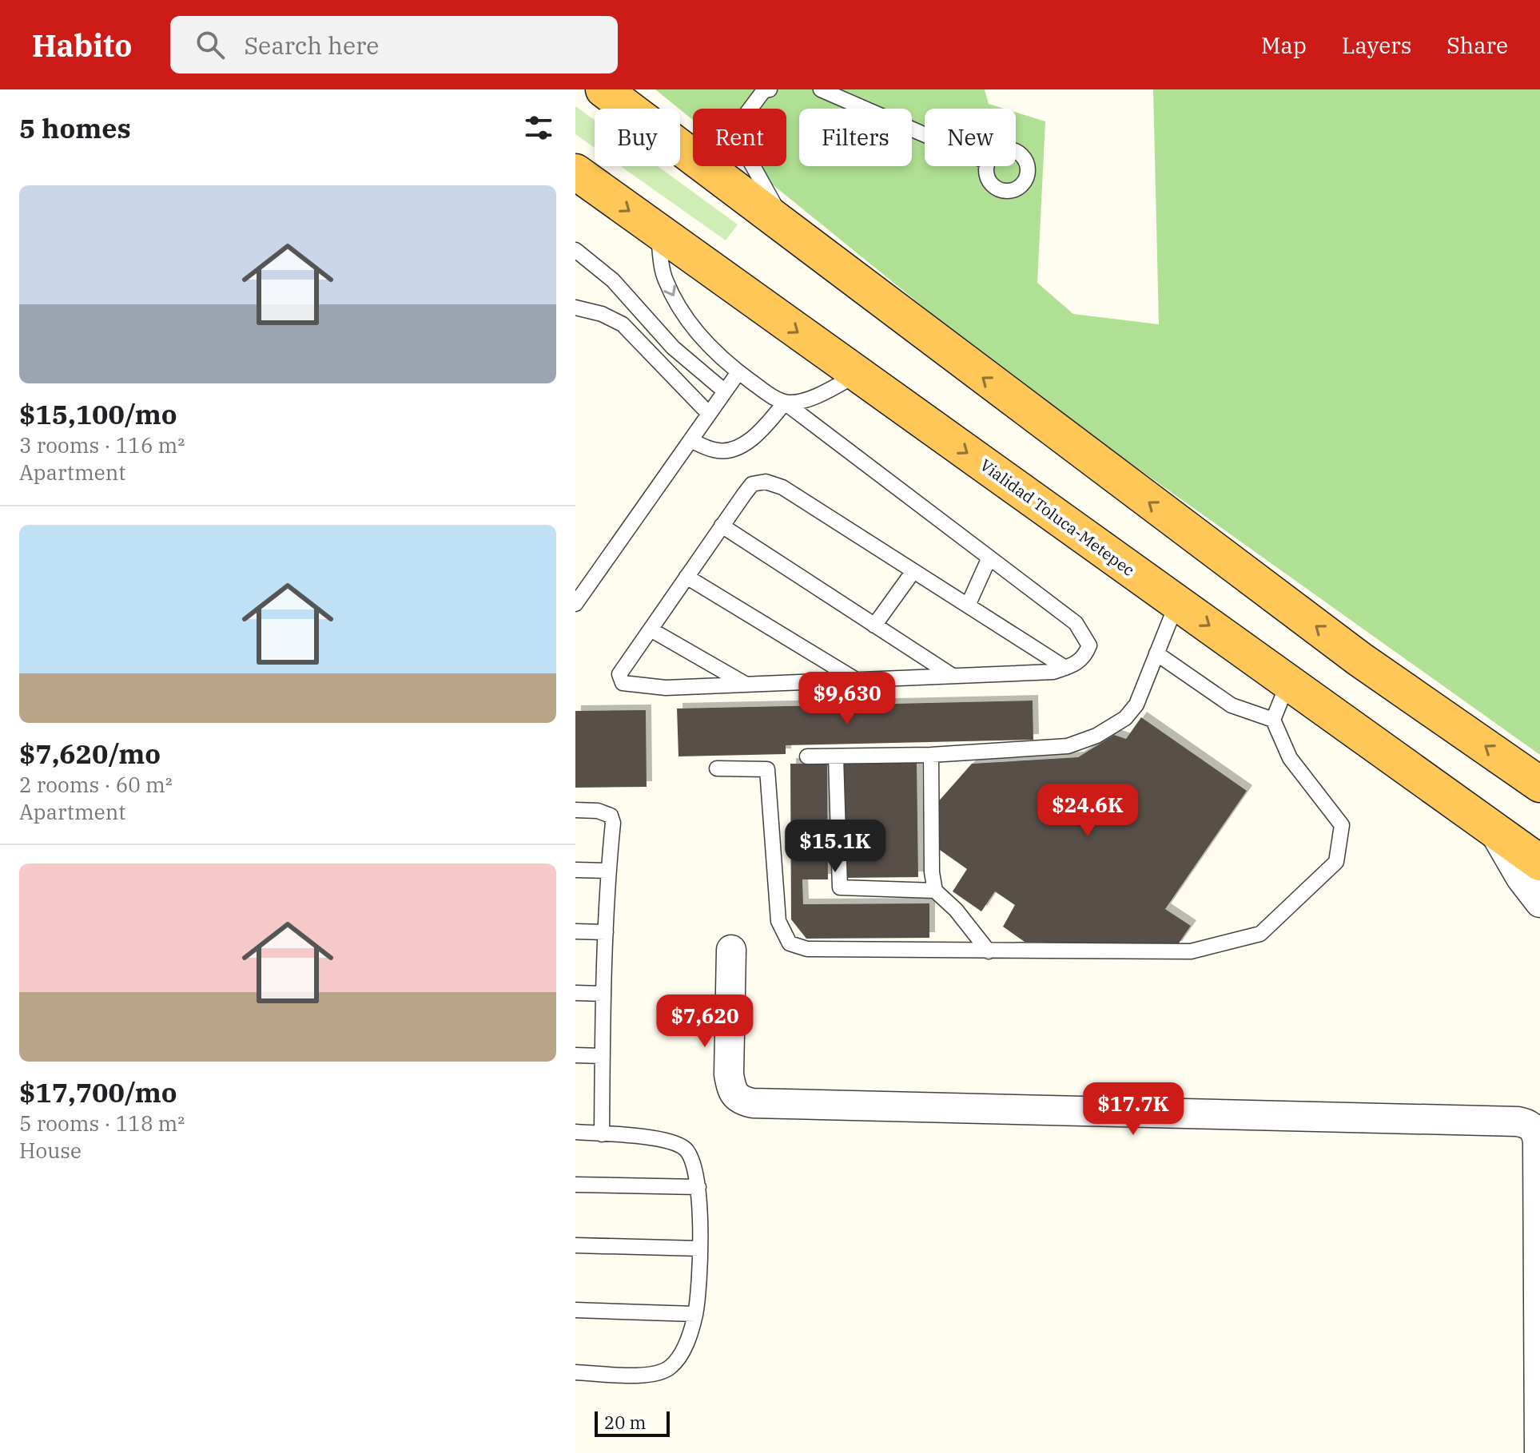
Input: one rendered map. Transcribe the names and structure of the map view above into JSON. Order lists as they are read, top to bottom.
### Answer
{
  "streets": {
    "highway": ["Vialidad Toluca-Metepec"]
  },
  "scale_bar": "20 m",
  "page": {
    "header": "Habito",
    "search": "Search here",
    "nav": ["Map", "Layers", "Share"],
    "heading": "5 homes",
    "chip": [
      "Buy",
      "Rent",
      "Filters",
      "New"
    ],
    "list": [
      {
        "name": "$15,100/mo",
        "note": "3 rooms · 116 m² · Apartment"
      },
      {
        "name": "$7,620/mo",
        "note": "2 rooms · 60 m² · Apartment"
      },
      {
        "name": "$17,700/mo",
        "note": "5 rooms · 118 m² · House"
      }
    ],
    "price": [
      "$9,630",
      "$24.6K",
      "$15.1K",
      "$7,620",
      "$17.7K"
    ],
    "scale": "20 m"
  }
}
